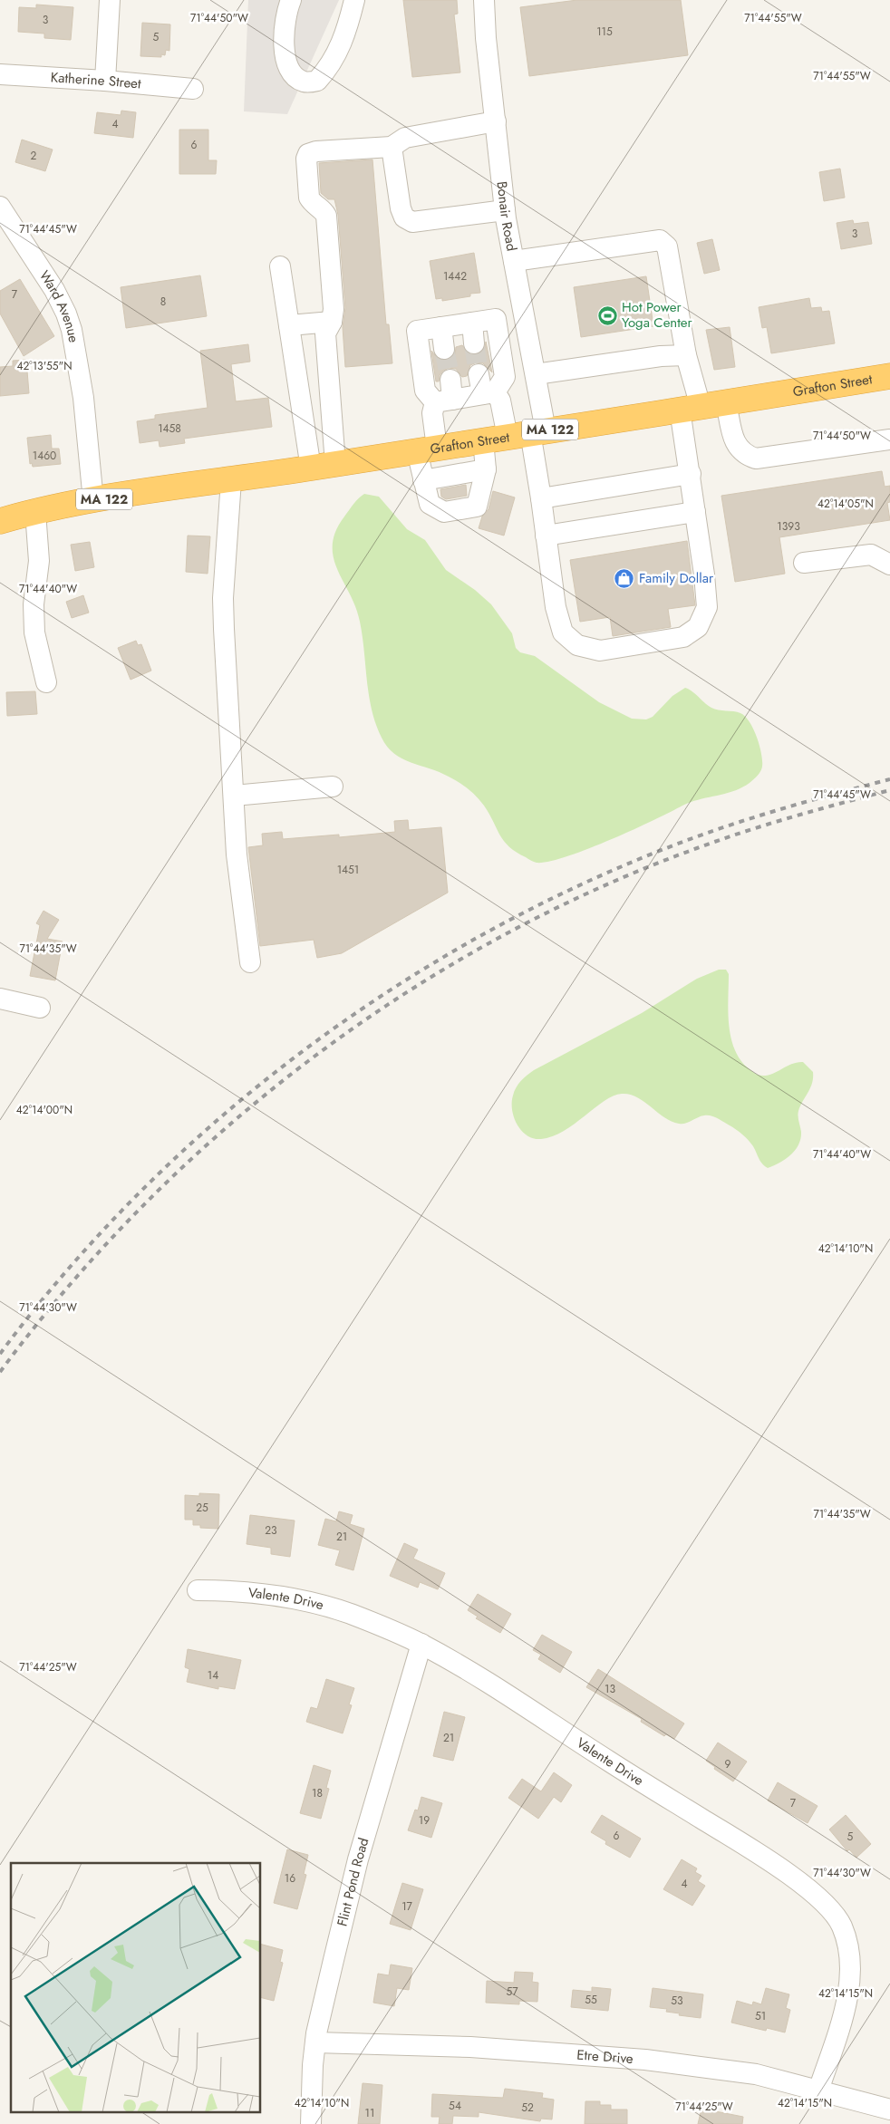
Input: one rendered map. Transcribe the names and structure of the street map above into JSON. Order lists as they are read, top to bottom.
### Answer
{
  "streets": {
    "highway": ["Grafton Street", "MA 122"],
    "street": [
      "Katherine Street",
      "Bonair Road",
      "Ward Avenue",
      "Valente Drive",
      "Flint Pond Road",
      "Etre Drive"
    ]
  },
  "crossings": [
    ["Bonair Road", "Grafton Street"],
    ["Ward Avenue", "MA 122"],
    ["Grafton Street", "MA 122"],
    ["Valente Drive", "Flint Pond Road"],
    ["Valente Drive", "Etre Drive"],
    ["Flint Pond Road", "Etre Drive"]
  ],
  "places": {
    "sports": ["Hot Power Yoga Center"],
    "shop": ["Family Dollar"]
  },
  "house_numbers": [
    "3",
    "115",
    "5",
    "4",
    "6",
    "2",
    "3",
    "1442",
    "7",
    "8",
    "1458",
    "1460",
    "1393",
    "1451",
    "25",
    "23",
    "21",
    "14",
    "13",
    "21",
    "9",
    "18",
    "7",
    "19",
    "6",
    "5",
    "16",
    "4",
    "17",
    "57",
    "55",
    "53",
    "51",
    "54",
    "52",
    "11"
  ],
  "coordinates": [
    "71°44'50\"W",
    "71°44'55\"W",
    "71°44'45\"W",
    "42°13'55\"N",
    "42°14'05\"N",
    "71°44'40\"W",
    "71°44'35\"W",
    "42°14'00\"N",
    "42°14'10\"N",
    "71°44'30\"W",
    "71°44'25\"W",
    "42°14'15\"N"
  ]
}
